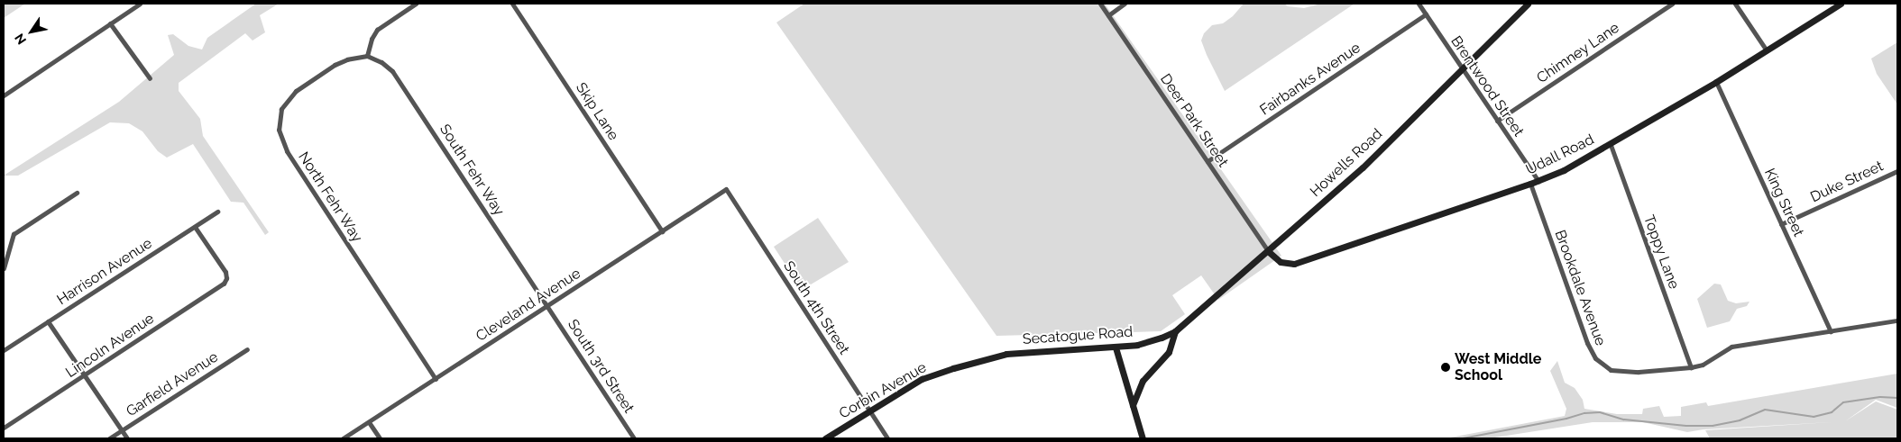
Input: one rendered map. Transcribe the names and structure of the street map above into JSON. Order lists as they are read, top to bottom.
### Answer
{
  "streets": {
    "street": [
      "Chimney Lane",
      "Fairbanks Avenue",
      "Brentwood Street",
      "Skip Lane",
      "Deer Park Street",
      "Udall Road",
      "Howells Road",
      "South Fehr Way",
      "Duke Street",
      "North Fehr Way",
      "King Street",
      "Toppy Lane",
      "Harrison Avenue",
      "Brookdale Avenue",
      "Cleveland Avenue",
      "South 4th Street",
      "Secatogue Road",
      "Lincoln Avenue",
      "South 3rd Street",
      "Garfield Avenue",
      "Corbin Avenue"
    ]
  },
  "crossings": [
    ["Chimney Lane", "Brentwood Street"],
    ["Fairbanks Avenue", "Brentwood Street"],
    ["Fairbanks Avenue", "Deer Park Street"],
    ["Brentwood Street", "Udall Road"],
    ["Brentwood Street", "Howells Road"],
    ["Skip Lane", "Cleveland Avenue"],
    ["Deer Park Street", "Udall Road"],
    ["Deer Park Street", "Howells Road"],
    ["Udall Road", "Howells Road"],
    ["Udall Road", "King Street"],
    ["Udall Road", "Toppy Lane"],
    ["Udall Road", "Brookdale Avenue"],
    ["Howells Road", "Secatogue Road"],
    ["South Fehr Way", "North Fehr Way"],
    ["South Fehr Way", "Cleveland Avenue"],
    ["South Fehr Way", "South 3rd Street"],
    ["Duke Street", "King Street"],
    ["North Fehr Way", "Cleveland Avenue"],
    ["King Street", "Brookdale Avenue"],
    ["Toppy Lane", "Brookdale Avenue"],
    ["Harrison Avenue", "Lincoln Avenue"],
    ["Cleveland Avenue", "South 4th Street"],
    ["Cleveland Avenue", "South 3rd Street"],
    ["South 4th Street", "Corbin Avenue"],
    ["Secatogue Road", "Corbin Avenue"]
  ],
  "places": ["West Middle School"],
  "north": "bottom left"
}
